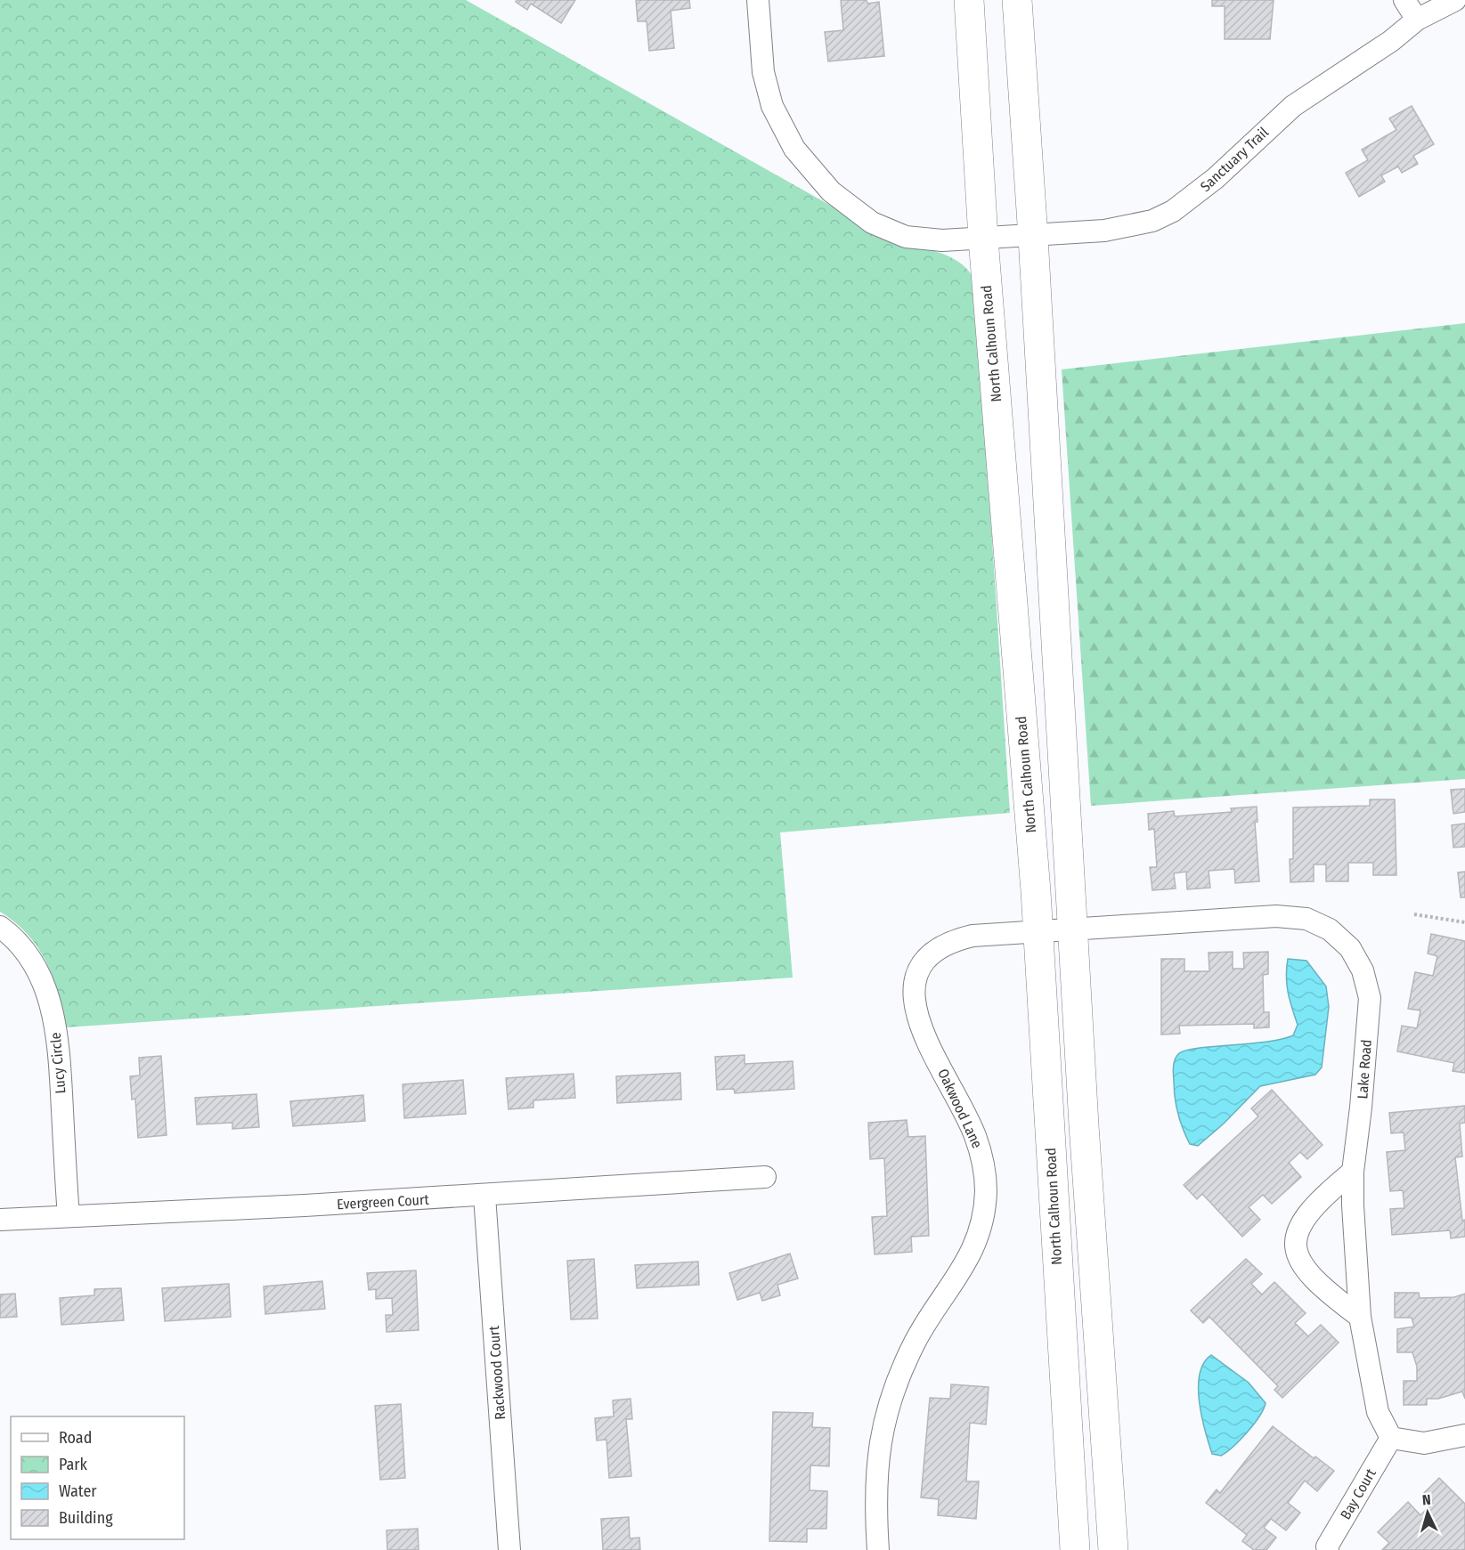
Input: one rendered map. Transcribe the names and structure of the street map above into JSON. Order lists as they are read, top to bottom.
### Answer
{
  "streets": {
    "main road": ["North Calhoun Road"],
    "street": [
      "Sanctuary Trail",
      "Lucy Circle",
      "Lake Road",
      "Oakwood Lane",
      "Evergreen Court",
      "Rackwood Court",
      "Bay Court"
    ]
  },
  "crossings": [
    ["Sanctuary Trail", "North Calhoun Road"],
    ["North Calhoun Road", "Lake Road"],
    ["North Calhoun Road", "Oakwood Lane"],
    ["Lucy Circle", "Evergreen Court"],
    ["Lake Road", "Oakwood Lane"],
    ["Lake Road", "Bay Court"],
    ["Evergreen Court", "Rackwood Court"]
  ],
  "legend": [
    "Road",
    "Park",
    "Water",
    "Building"
  ],
  "north": "top"
}
